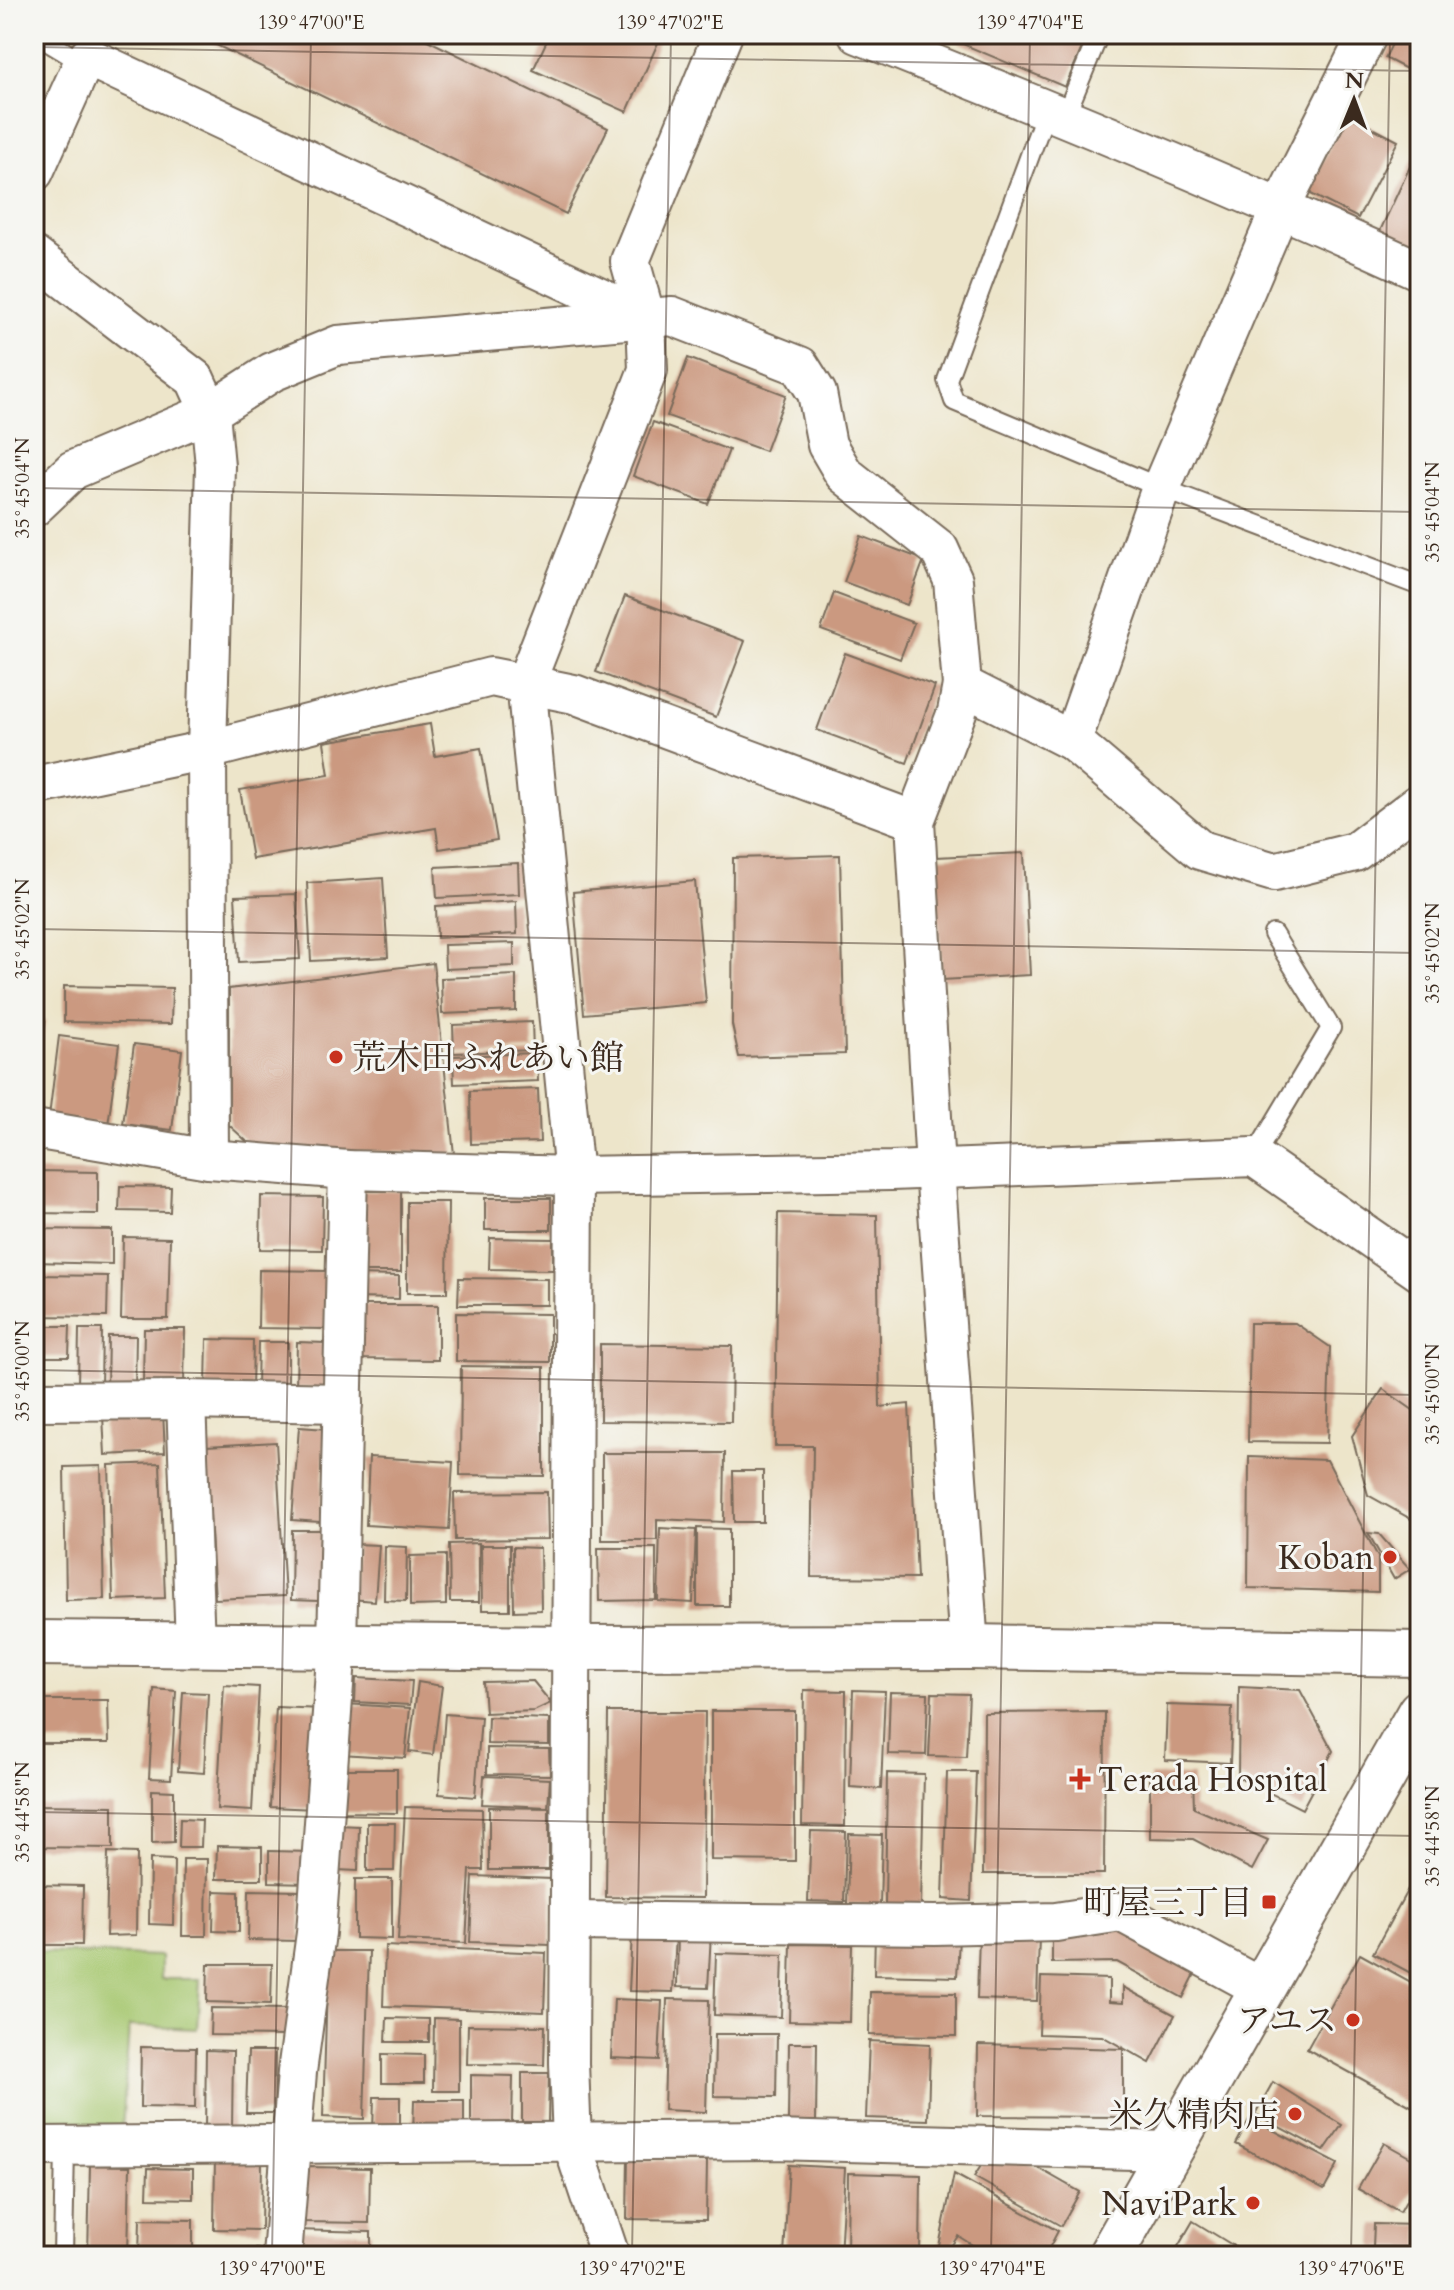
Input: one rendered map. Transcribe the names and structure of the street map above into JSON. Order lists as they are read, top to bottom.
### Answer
{
  "places": {
    "other": [
      "荒木田ふれあい館",
      "Koban",
      "アユス",
      "米久精肉店",
      "NaviPark"
    ],
    "health": ["Terada Hospital"],
    "transit": ["町屋三丁目"]
  },
  "north": "top",
  "coordinates": [
    "139°47'00\"E",
    "139°47'02\"E",
    "139°47'04\"E",
    "35°45'04\"N",
    "35°45'02\"N",
    "35°45'00\"N",
    "35°44'58\"N",
    "139°47'06\"E"
  ]
}
